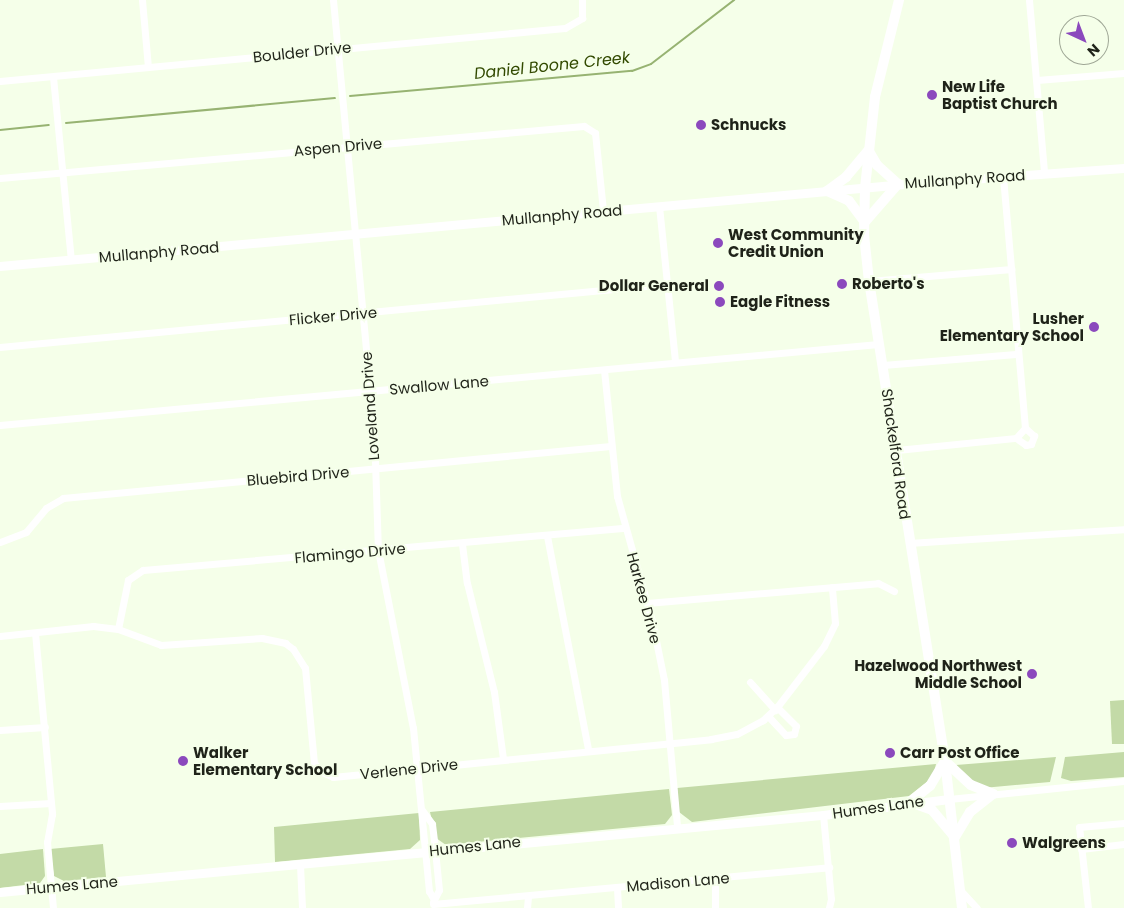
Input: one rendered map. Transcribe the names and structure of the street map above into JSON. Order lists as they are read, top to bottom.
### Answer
{
  "streets": {
    "main road": ["Shackelford Road"],
    "street": [
      "Boulder Drive",
      "Aspen Drive",
      "Mullanphy Road",
      "Flicker Drive",
      "Swallow Lane",
      "Loveland Drive",
      "Bluebird Drive",
      "Flamingo Drive",
      "Harkee Drive",
      "Verlene Drive",
      "Humes Lane",
      "Madison Lane"
    ]
  },
  "crossings": [
    ["Boulder Drive", "Loveland Drive"],
    ["Aspen Drive", "Mullanphy Road"],
    ["Aspen Drive", "Loveland Drive"],
    ["Mullanphy Road", "Loveland Drive"],
    ["Mullanphy Road", "Shackelford Road"],
    ["Flicker Drive", "Loveland Drive"],
    ["Swallow Lane", "Loveland Drive"],
    ["Swallow Lane", "Shackelford Road"],
    ["Swallow Lane", "Harkee Drive"],
    ["Loveland Drive", "Bluebird Drive"],
    ["Loveland Drive", "Flamingo Drive"],
    ["Loveland Drive", "Verlene Drive"],
    ["Loveland Drive", "Humes Lane"],
    ["Loveland Drive", "Madison Lane"],
    ["Shackelford Road", "Humes Lane"],
    ["Bluebird Drive", "Harkee Drive"],
    ["Flamingo Drive", "Harkee Drive"],
    ["Flamingo Drive", "Verlene Drive"],
    ["Harkee Drive", "Verlene Drive"],
    ["Harkee Drive", "Humes Lane"]
  ],
  "water": ["Daniel Boone Creek"],
  "places": [
    "New Life Baptist Church",
    "Schnucks",
    "West Community Credit Union",
    "Roberto's",
    "Dollar General",
    "Eagle Fitness",
    "Lusher Elementary School",
    "Hazelwood Northwest Middle School",
    "Carr Post Office",
    "Walker Elementary School",
    "Walgreens"
  ],
  "north": "bottom right"
}
